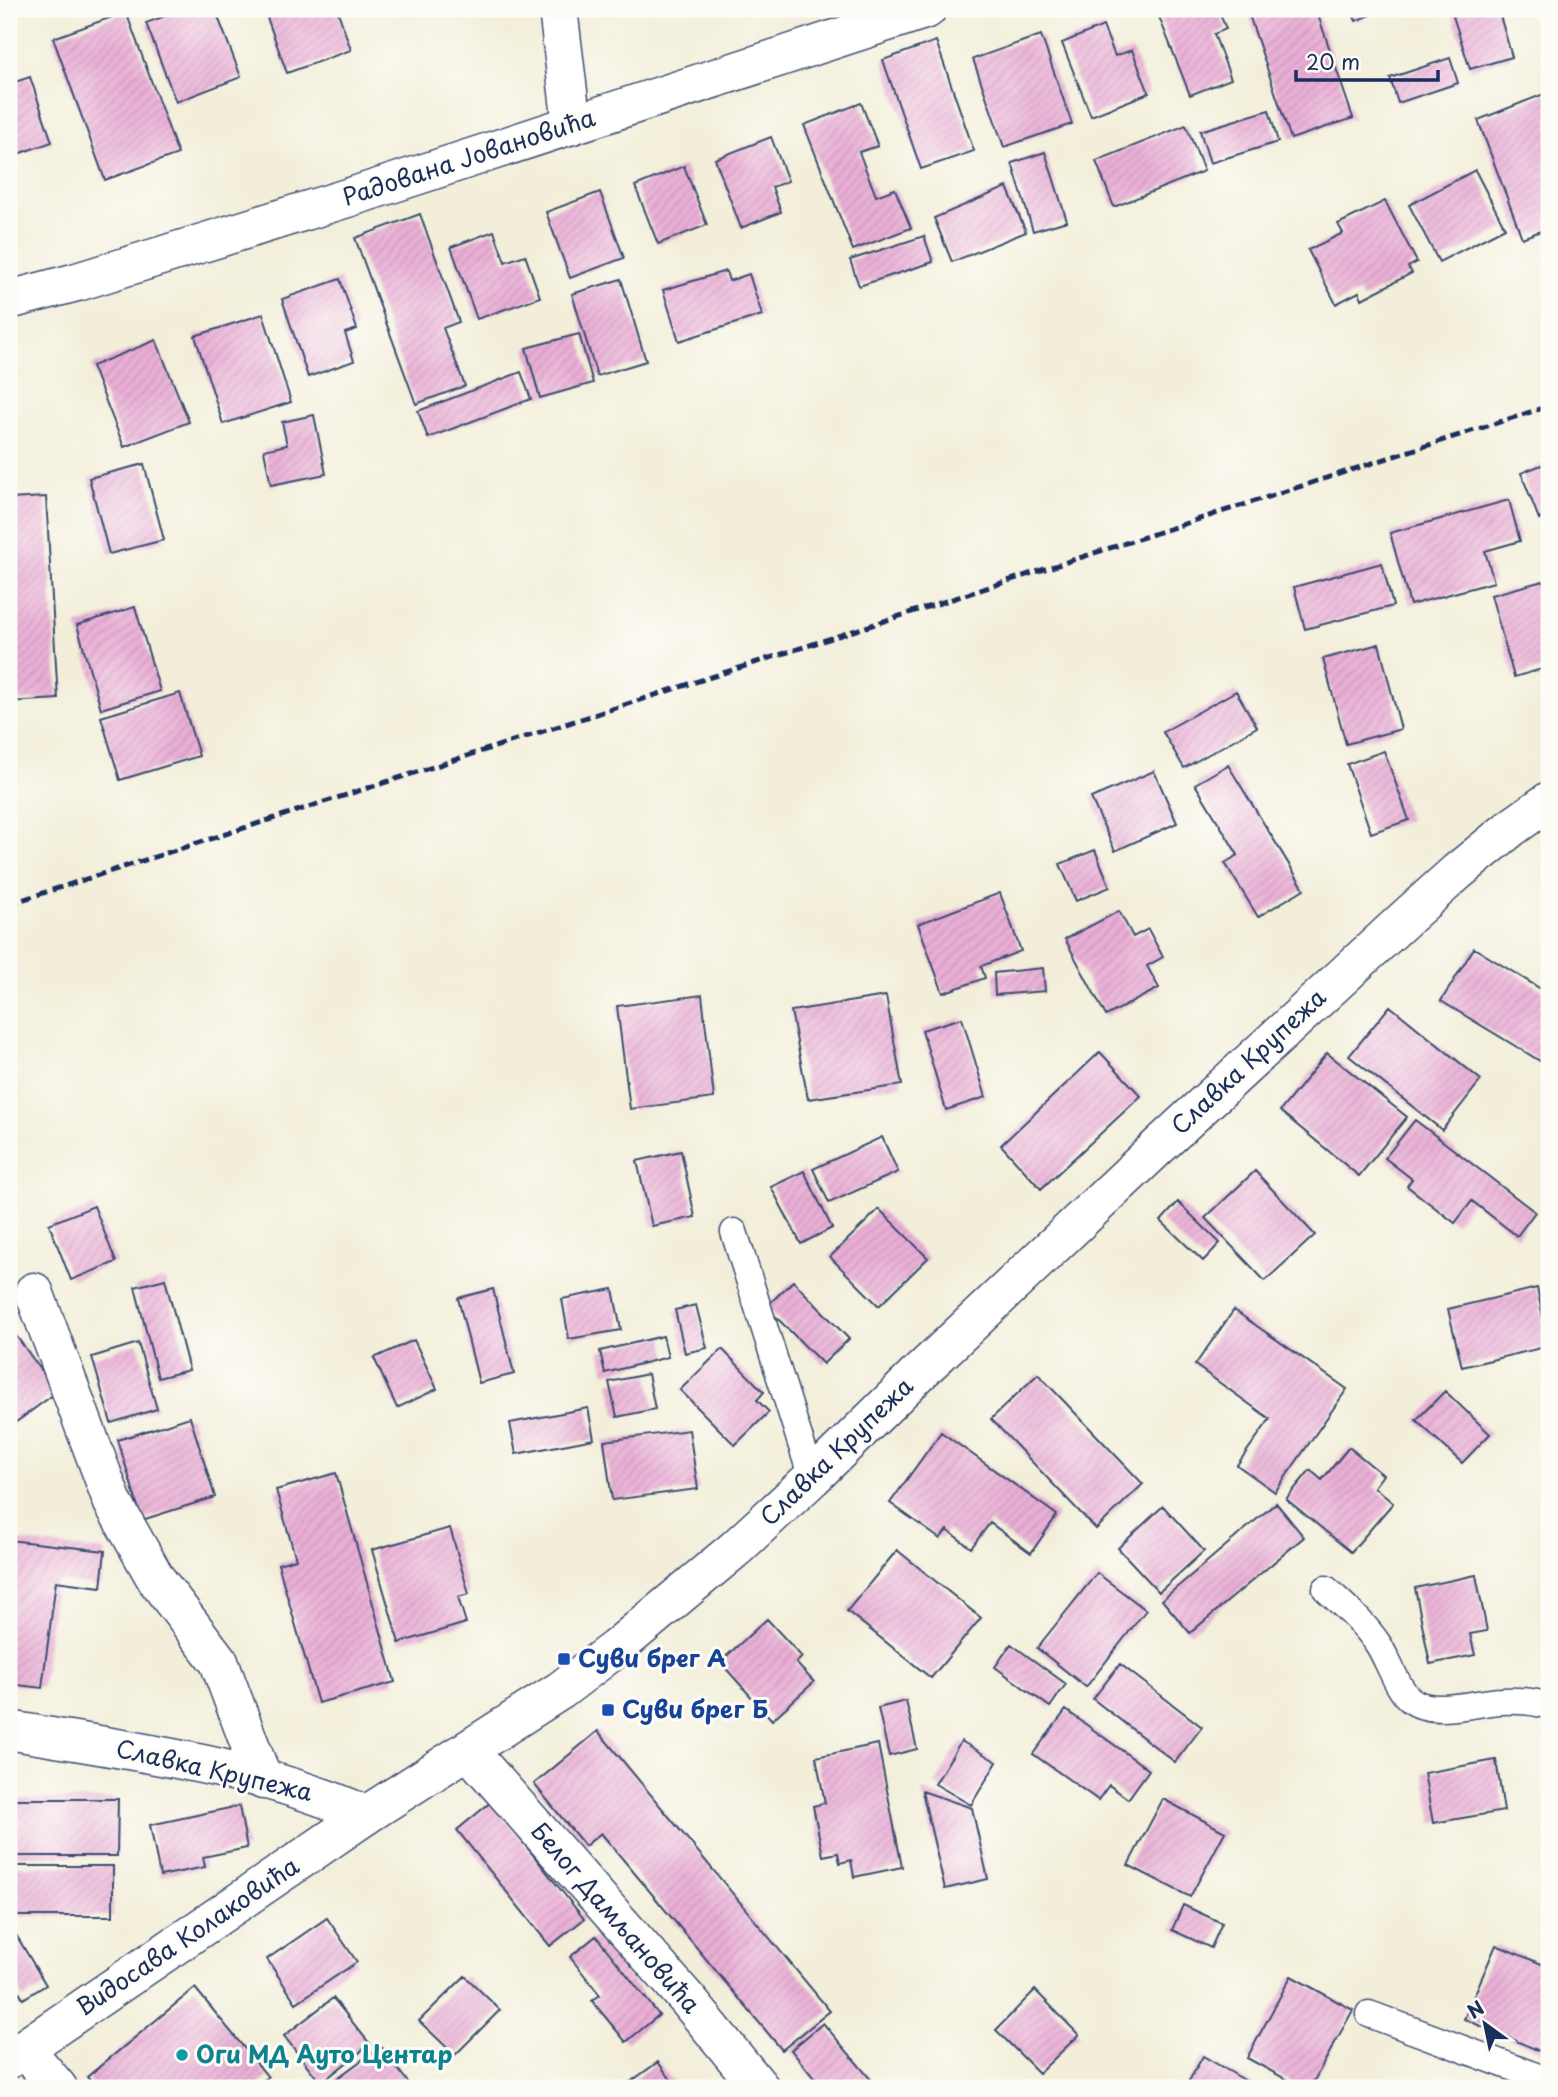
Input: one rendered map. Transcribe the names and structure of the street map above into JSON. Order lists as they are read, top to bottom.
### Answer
{
  "streets": {
    "street": [
      "Радована Јовановића",
      "Славка Крупежа",
      "Белог Дамљановића",
      "Видосава Колаковића"
    ]
  },
  "crossings": [
    ["Славка Крупежа", "Белог Дамљановића"],
    ["Славка Крупежа", "Видосава Колаковића"]
  ],
  "places": {
    "transit": ["Суви брег А", "Суви брег Б"],
    "other": ["Оги МД Ауто Центар"]
  },
  "scale_bar": "20 m",
  "north": "top left"
}
